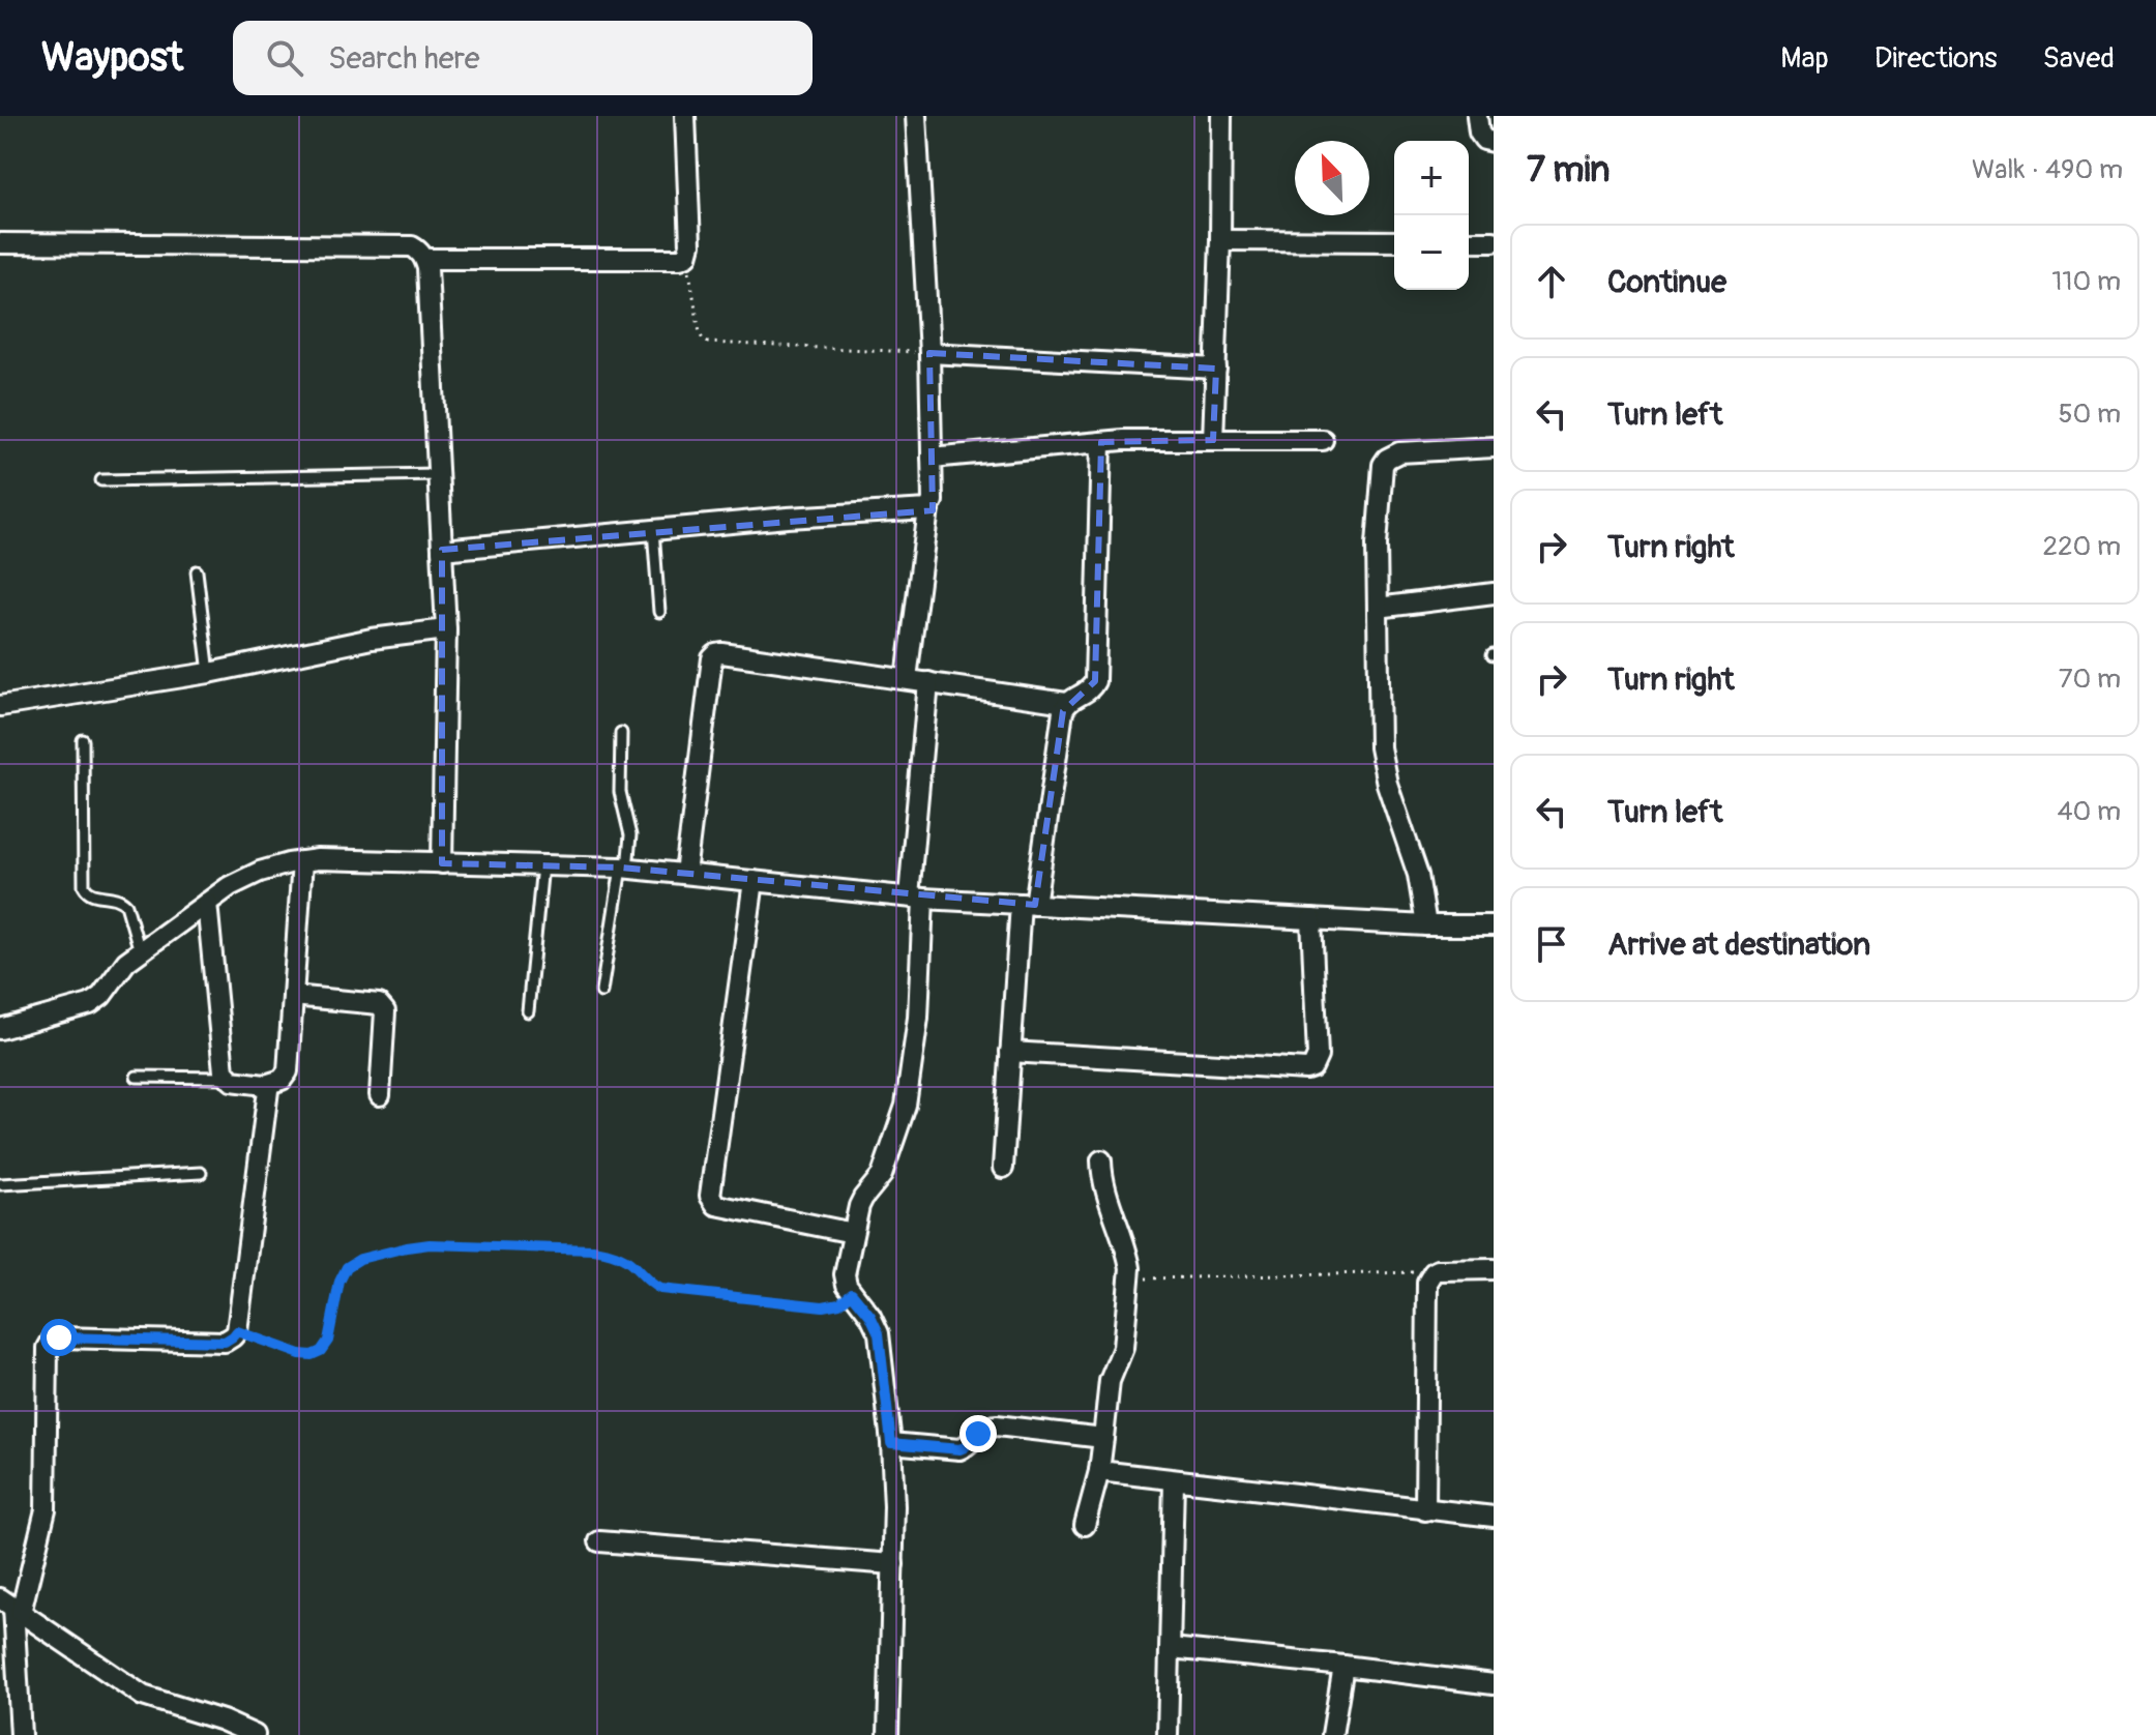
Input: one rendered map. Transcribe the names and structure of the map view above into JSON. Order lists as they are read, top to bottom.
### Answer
{
  "north": "top left",
  "page": {
    "header": "Waypost",
    "search": "Search here",
    "nav": ["Map", "Directions", "Saved"],
    "heading": ["7 min", "Walk · 490 m"],
    "map_buttons": ["+", "−"],
    "list": [
      ["Continue", "110 m"],
      ["Turn left", "50 m"],
      ["Turn right", "220 m"],
      ["Turn right", "70 m"],
      ["Turn left", "40 m"],
      "Arrive at destination"
    ]
  }
}
